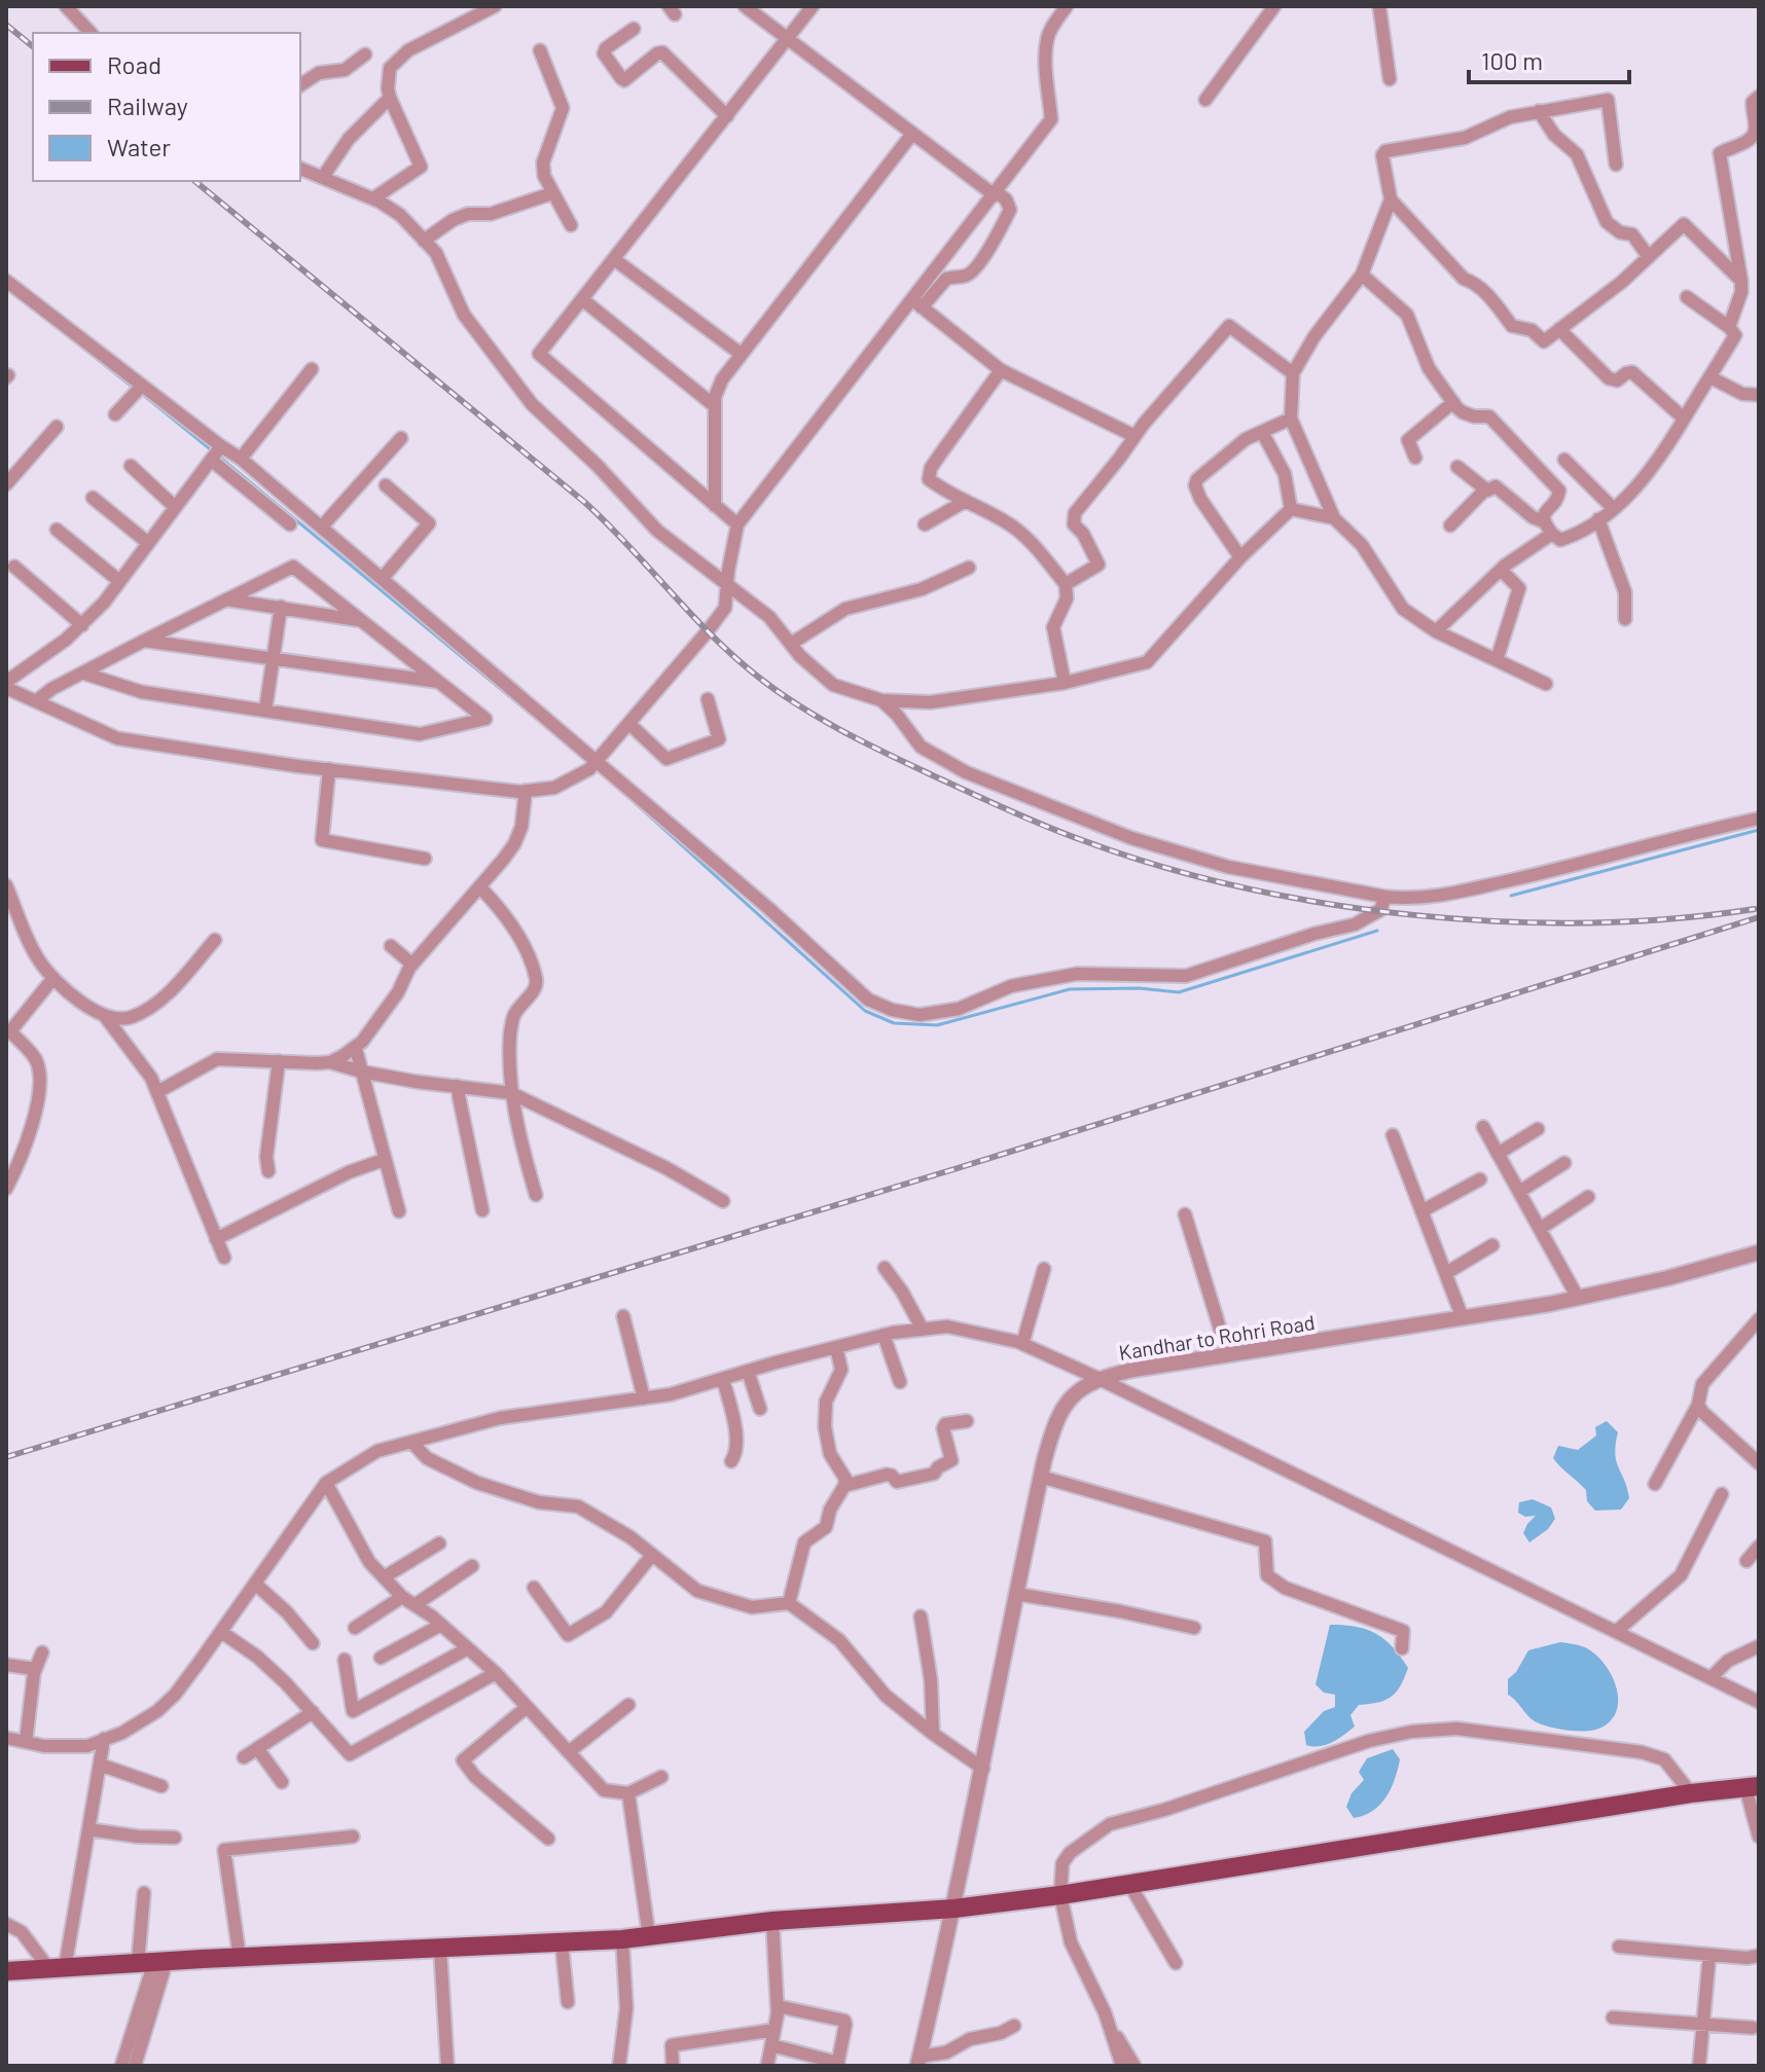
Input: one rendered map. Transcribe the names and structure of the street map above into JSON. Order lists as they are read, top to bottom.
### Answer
{
  "streets": {
    "street": ["Kandhar to Rohri Road"]
  },
  "legend": ["Road", "Railway", "Water"],
  "scale_bar": "100 m"
}
